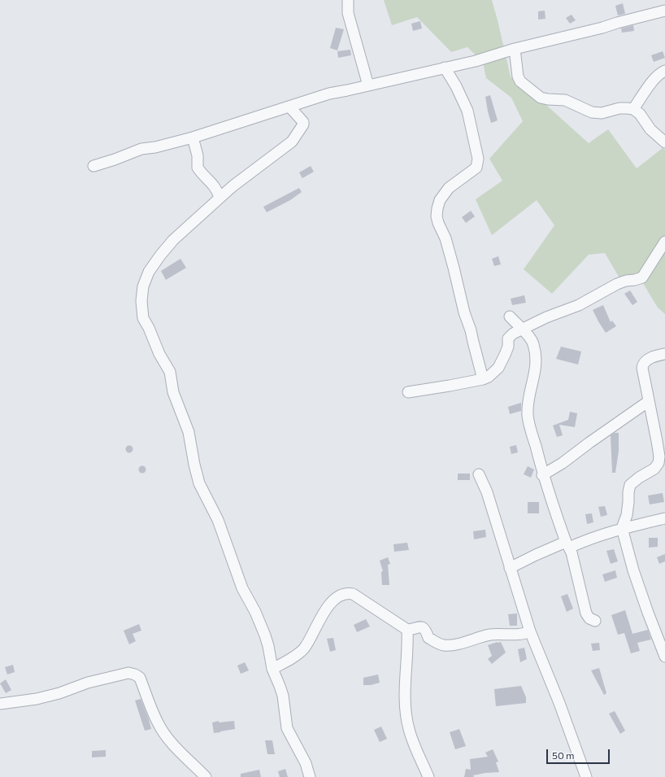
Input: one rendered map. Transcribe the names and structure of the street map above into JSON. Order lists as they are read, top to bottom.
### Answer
{
  "scale_bar": "50 m"
}
